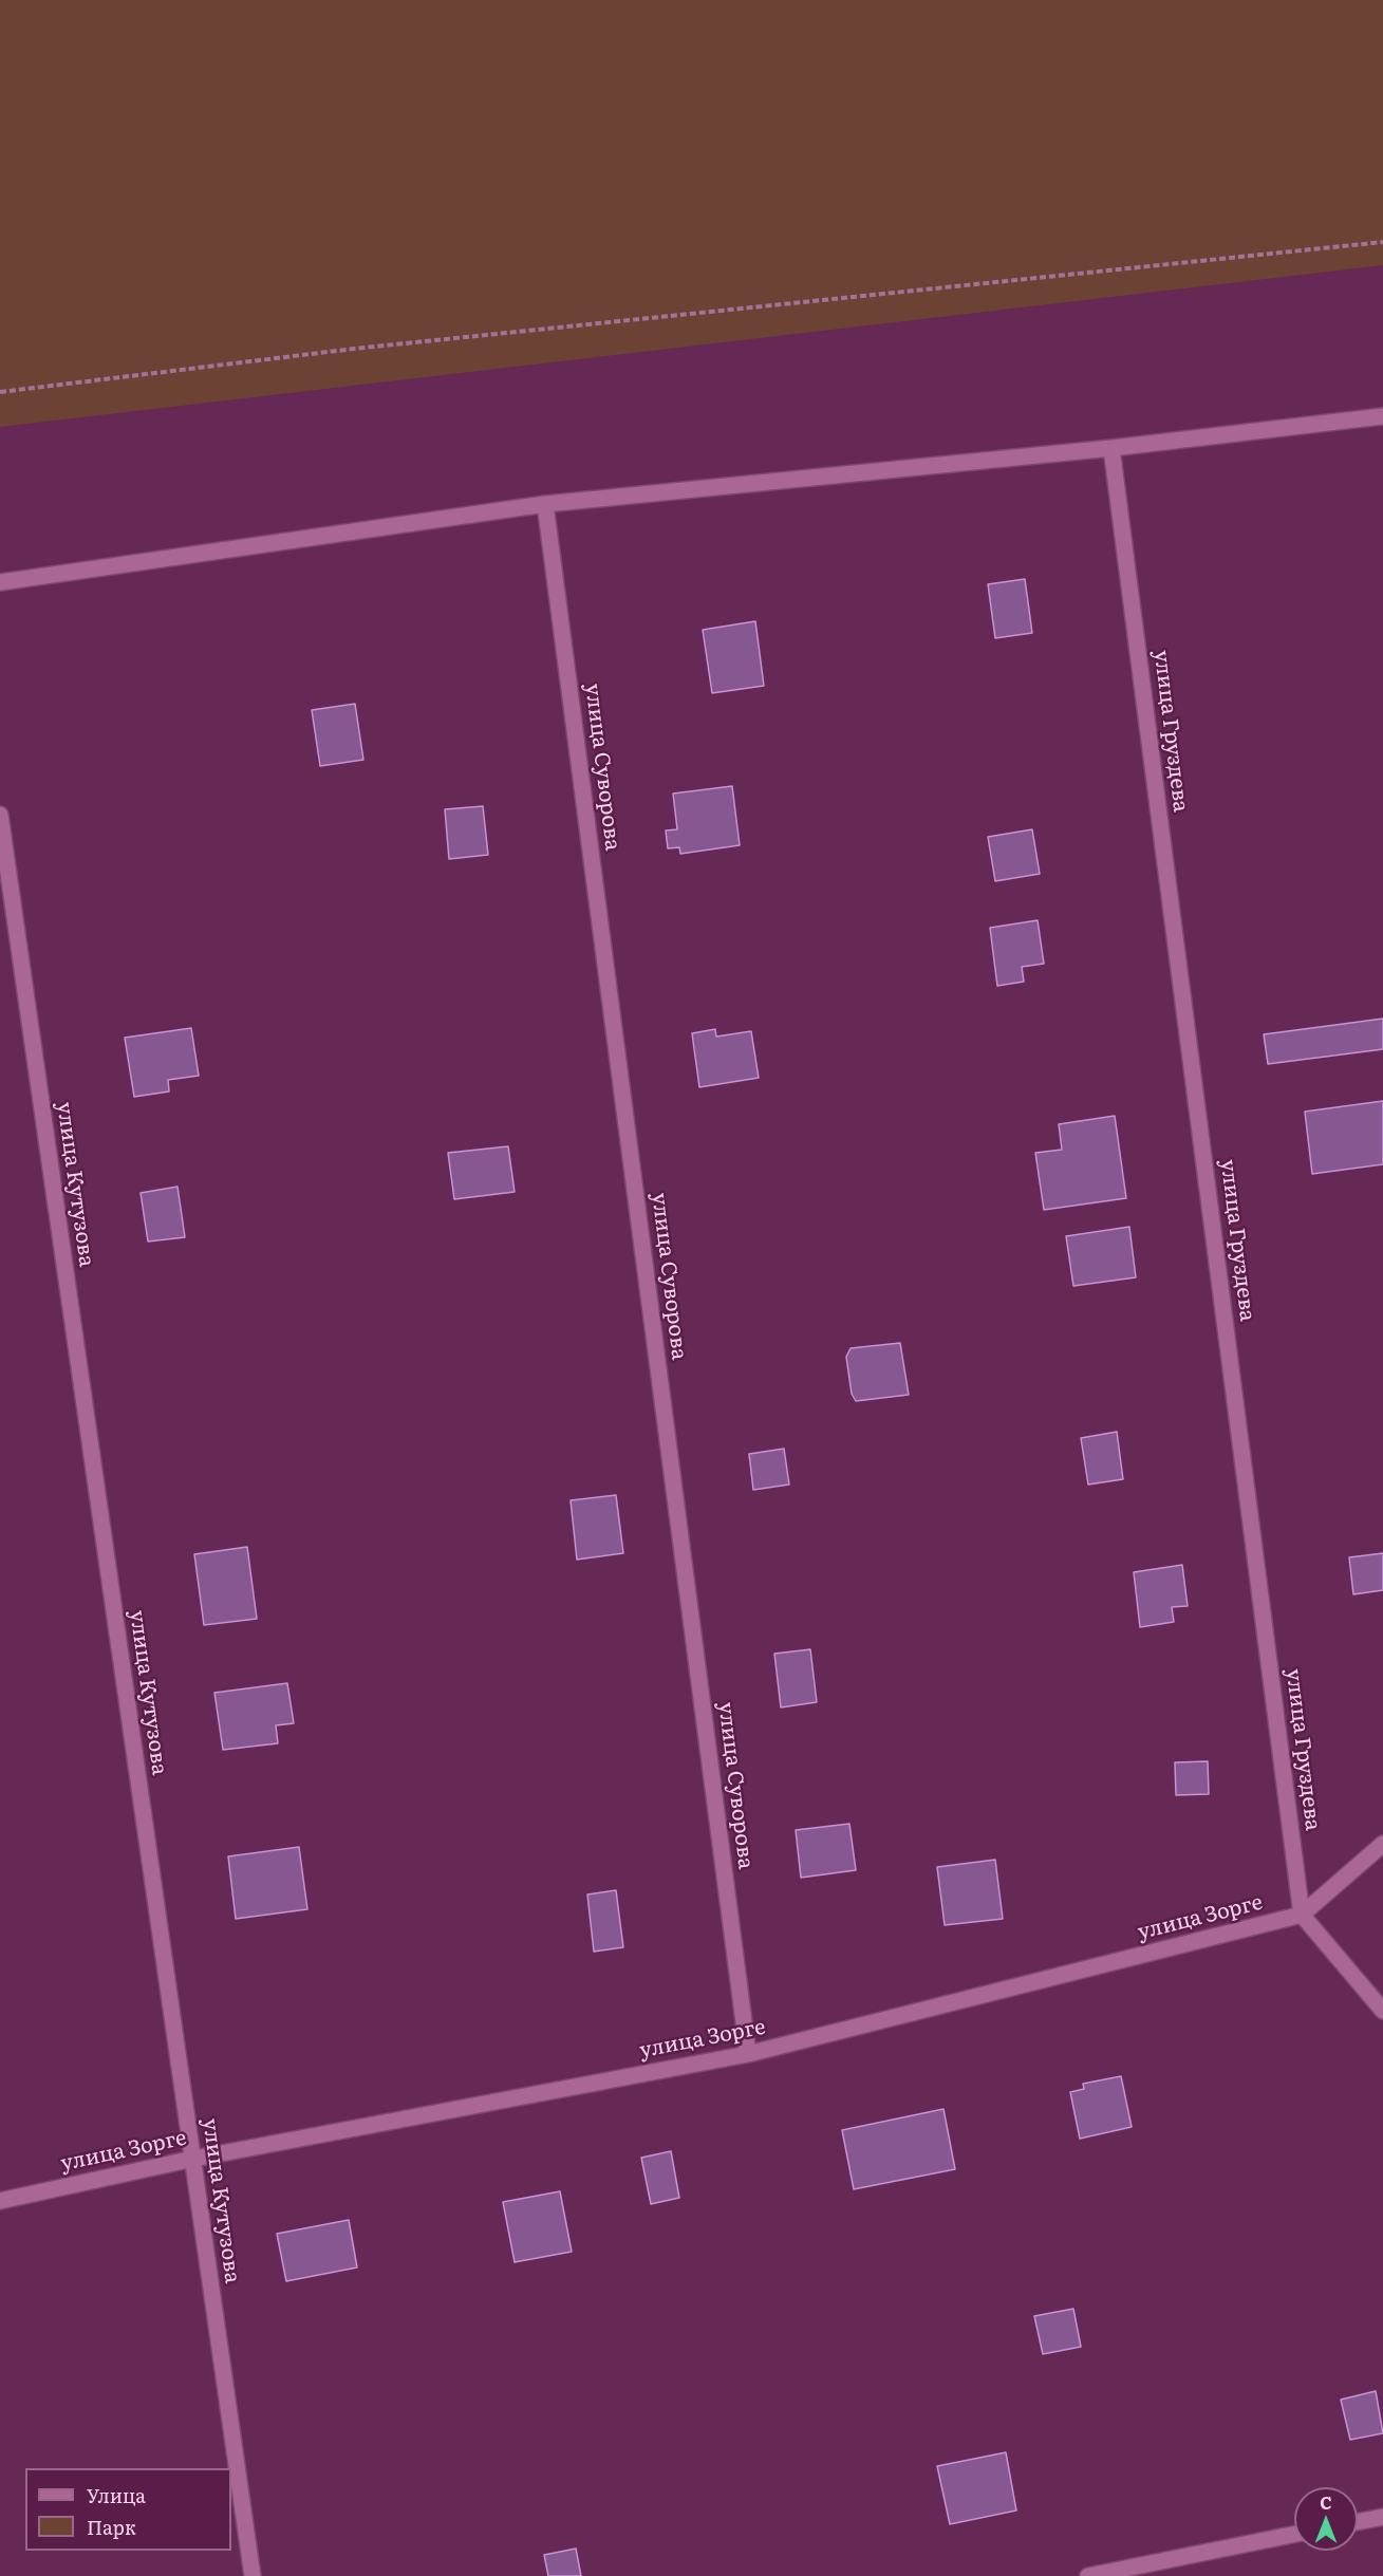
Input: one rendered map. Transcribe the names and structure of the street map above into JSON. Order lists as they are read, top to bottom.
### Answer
{
  "streets": {
    "street": [
      "улица Груздева",
      "улица Суворова",
      "улица Кутузова",
      "улица Зорге"
    ]
  },
  "crossings": [
    ["улица Груздева", "улица Зорге"],
    ["улица Суворова", "улица Зорге"],
    ["улица Кутузова", "улица Зорге"]
  ],
  "legend": ["Улица", "Парк"],
  "north": "top"
}
